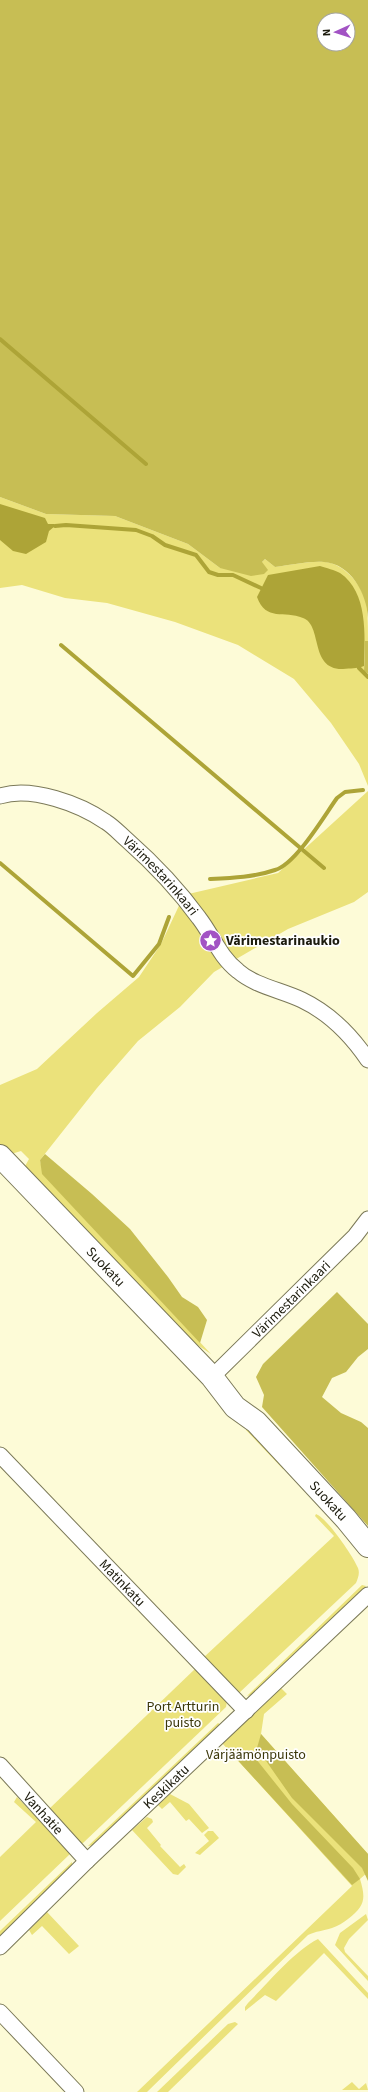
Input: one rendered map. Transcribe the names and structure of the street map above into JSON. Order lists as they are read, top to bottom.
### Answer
{
  "streets": {
    "street": [
      "Värimestarinkaari",
      "Suokatu",
      "Matinkatu",
      "Keskikatu",
      "Vanhatie"
    ]
  },
  "crossings": [
    ["Värimestarinkaari", "Suokatu"],
    ["Matinkatu", "Keskikatu"],
    ["Keskikatu", "Vanhatie"]
  ],
  "parks": ["Port Artturin puisto", "Värjäämönpuisto"],
  "places": {
    "place": ["Värimestarinaukio"]
  },
  "north": "left"
}
